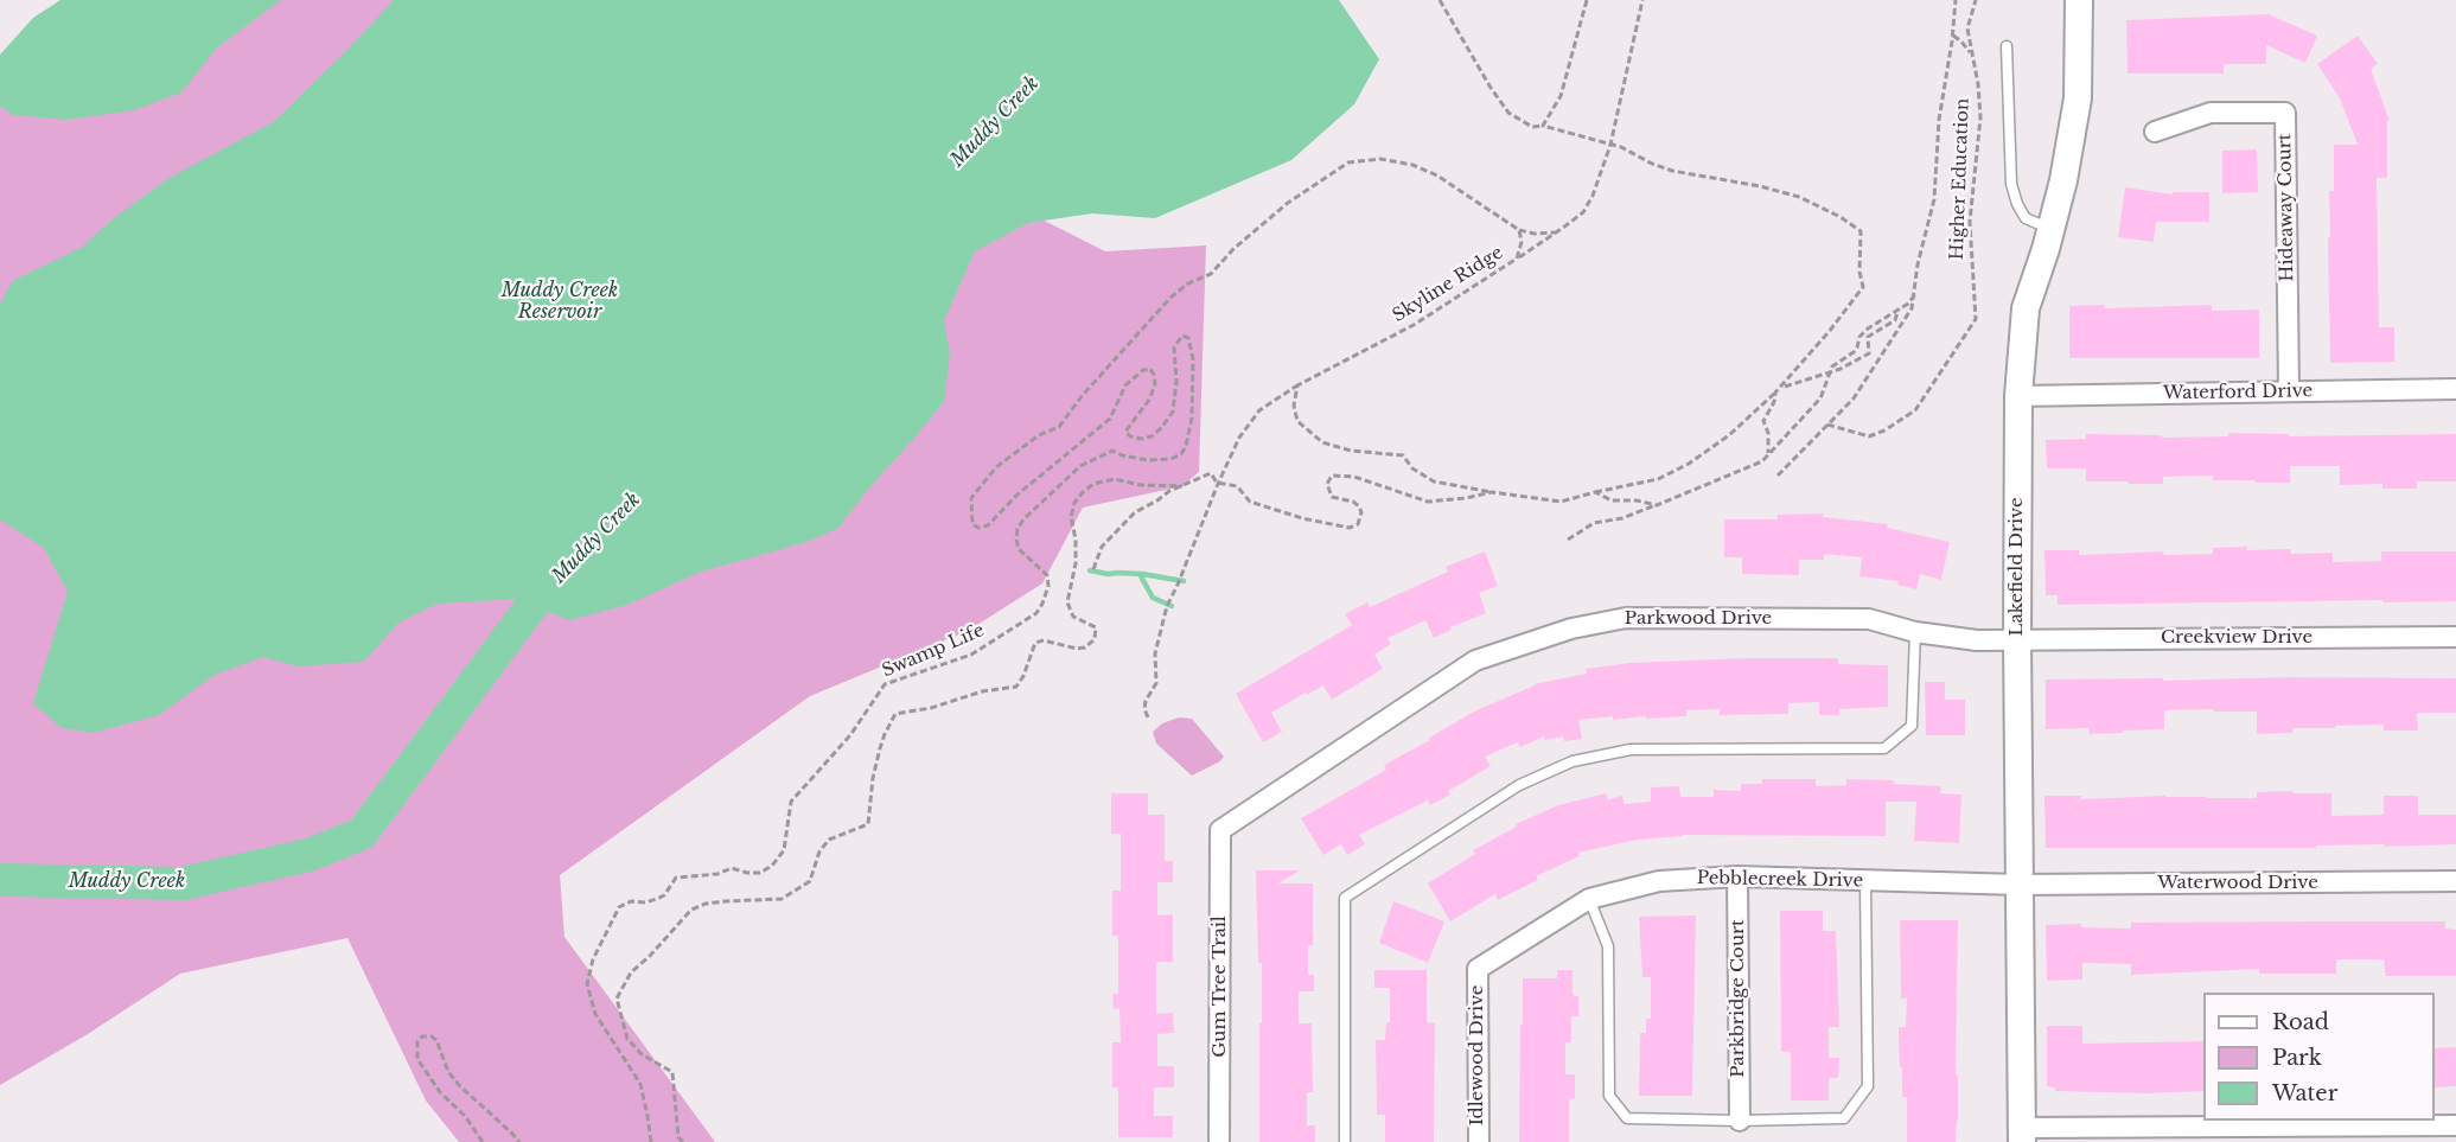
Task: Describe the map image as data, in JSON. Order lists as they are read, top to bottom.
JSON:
{
  "streets": {
    "street": [
      "Hideaway Court",
      "Waterford Drive",
      "Lakefield Drive",
      "Parkwood Drive",
      "Creekview Drive",
      "Pebblecreek Drive",
      "Waterwood Drive",
      "Gum Tree Trail",
      "Parkbridge Court",
      "Idlewood Drive"
    ],
    "path": ["Higher Education", "Skyline Ridge", "Swamp Life"]
  },
  "crossings": [
    ["Hideaway Court", "Waterford Drive"],
    ["Skyline Ridge", "Swamp Life"],
    ["Waterford Drive", "Lakefield Drive"],
    ["Lakefield Drive", "Parkwood Drive"],
    ["Lakefield Drive", "Creekview Drive"],
    ["Lakefield Drive", "Pebblecreek Drive"],
    ["Lakefield Drive", "Waterwood Drive"],
    ["Parkwood Drive", "Creekview Drive"],
    ["Parkwood Drive", "Gum Tree Trail"],
    ["Pebblecreek Drive", "Waterwood Drive"],
    ["Pebblecreek Drive", "Parkbridge Court"],
    ["Pebblecreek Drive", "Idlewood Drive"]
  ],
  "water": ["Muddy Creek", "Muddy Creek Reservoir"],
  "legend": ["Road", "Park", "Water"]
}
